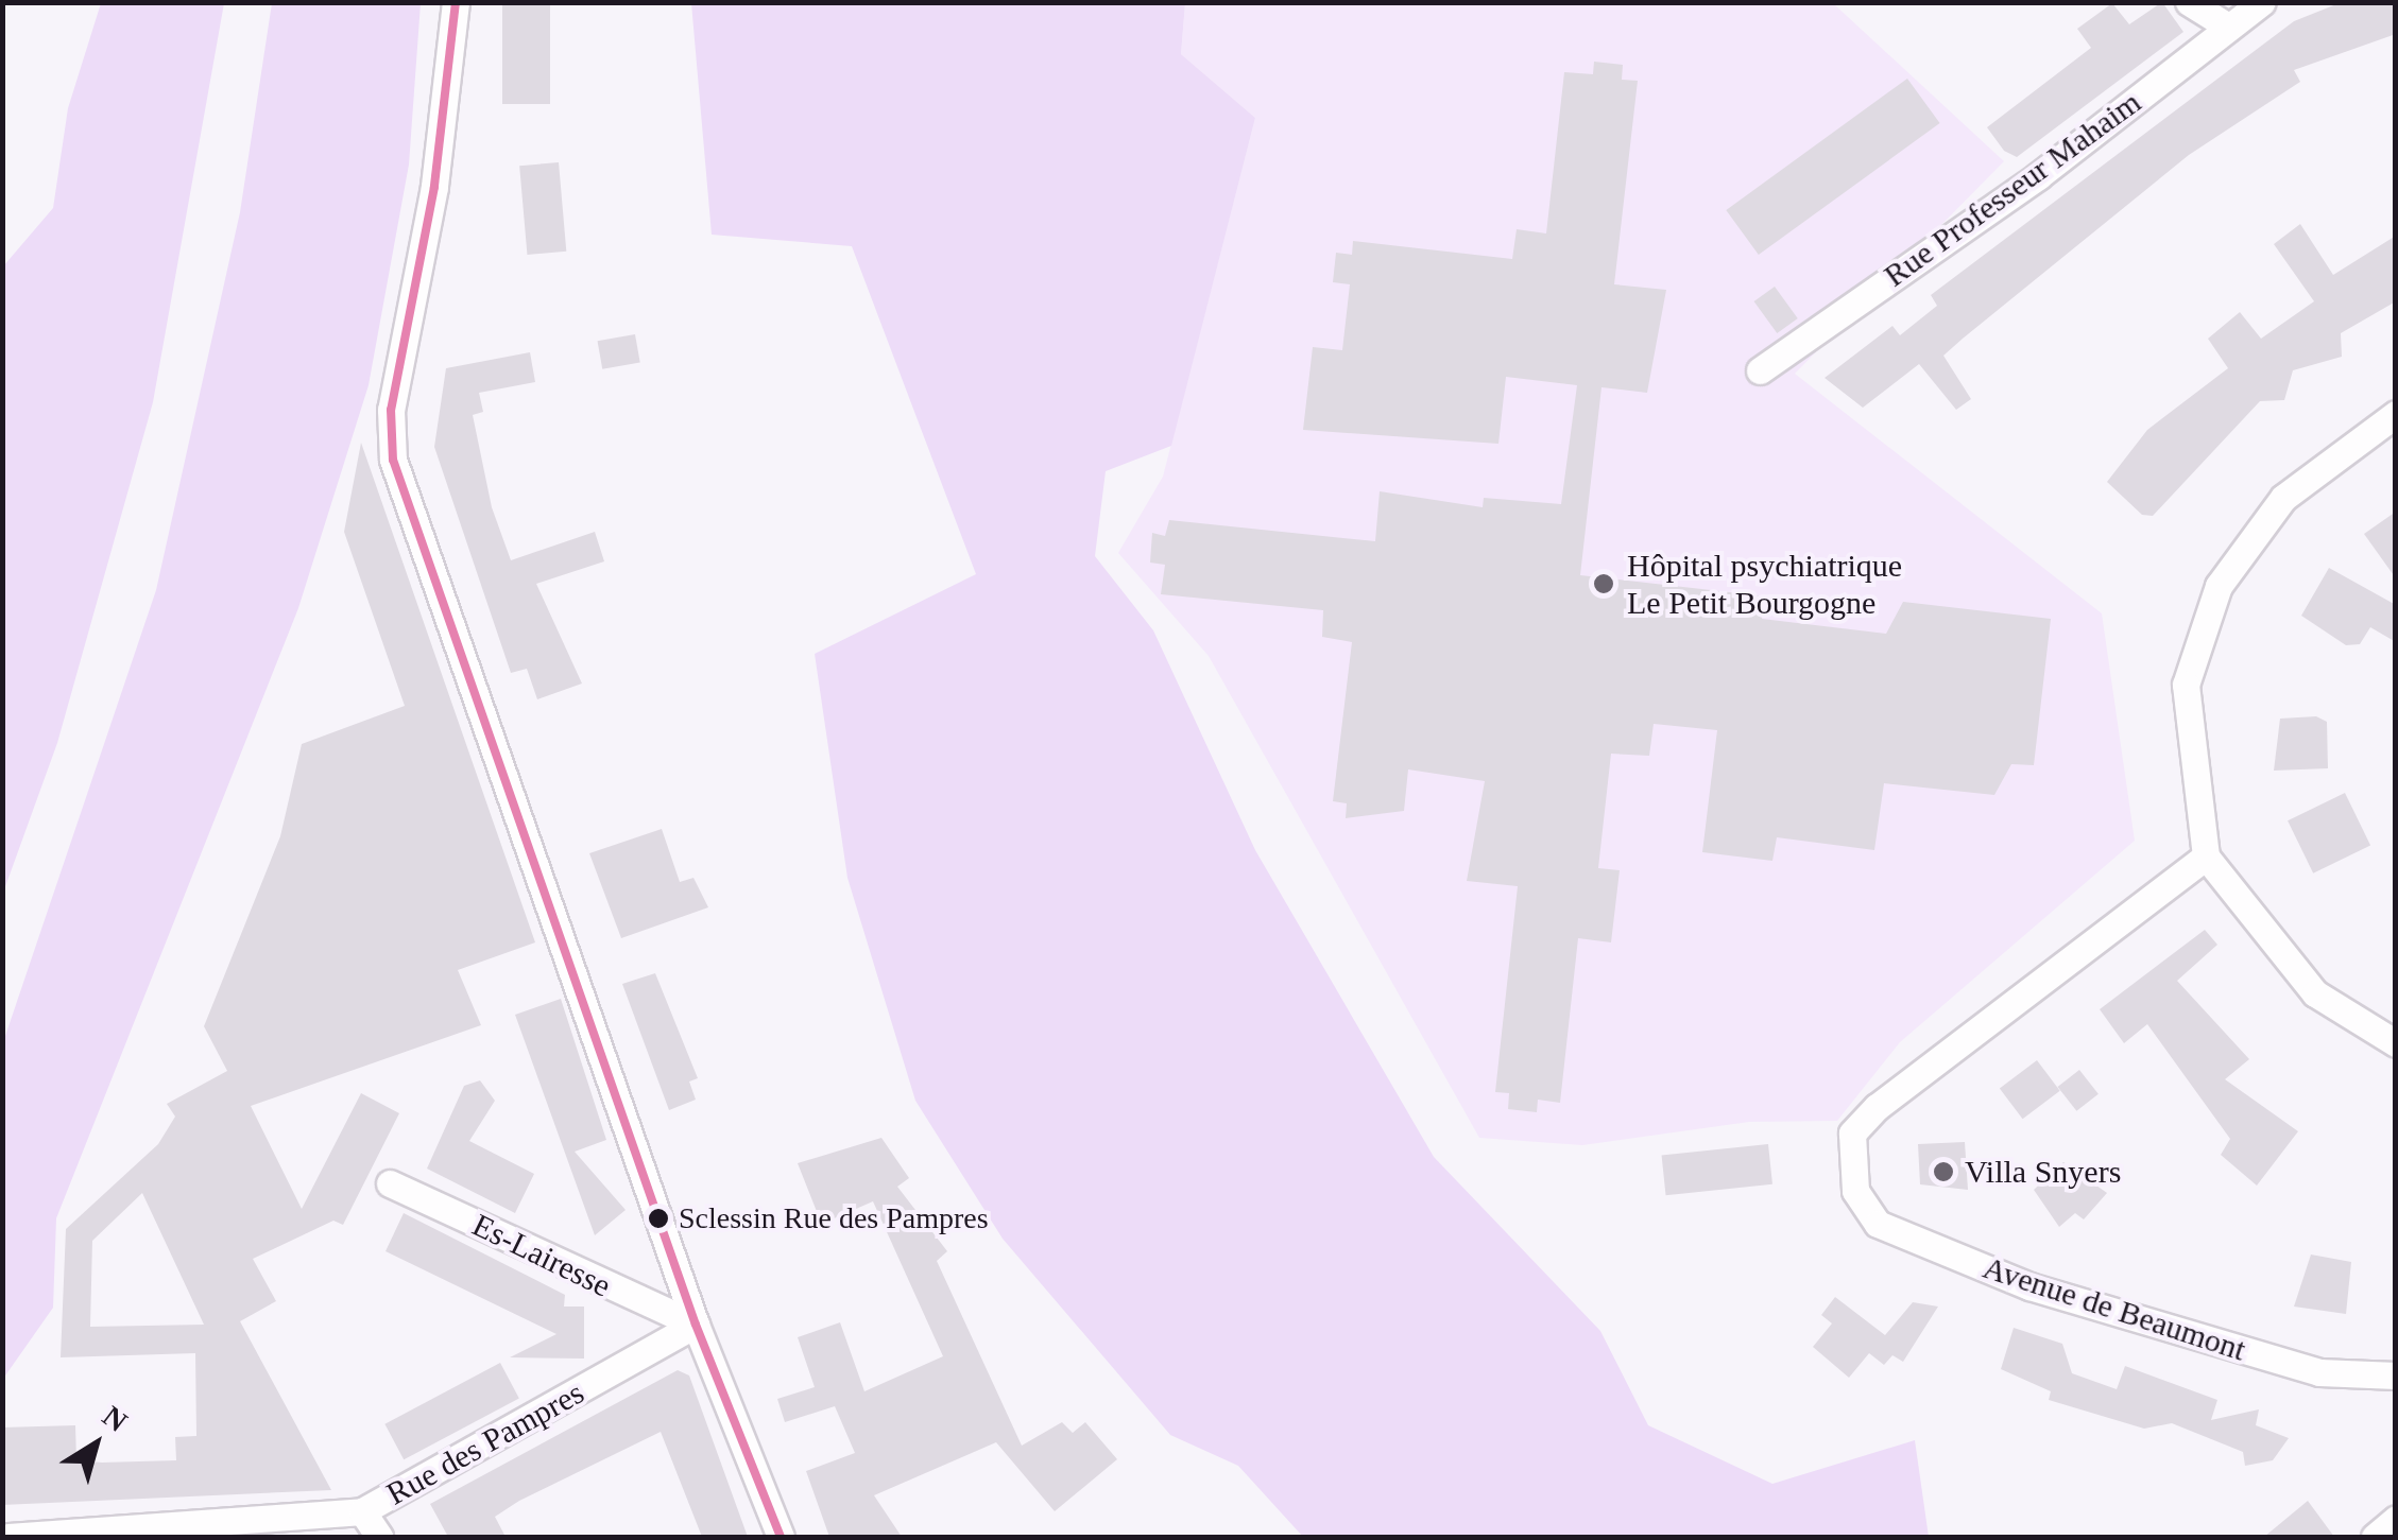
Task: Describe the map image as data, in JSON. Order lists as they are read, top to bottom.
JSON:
{
  "streets": {
    "street": [
      "Rue Professeur Mahaim",
      "Es-Lairesse",
      "Avenue de Beaumont",
      "Rue des Pampres"
    ]
  },
  "crossings": [
    ["Es-Lairesse", "Rue des Pampres"]
  ],
  "places": ["Hôpital psychiatrique Le Petit Bourgogne", "Villa Snyers", "Sclessin Rue des Pampres"],
  "north": "top right"
}
